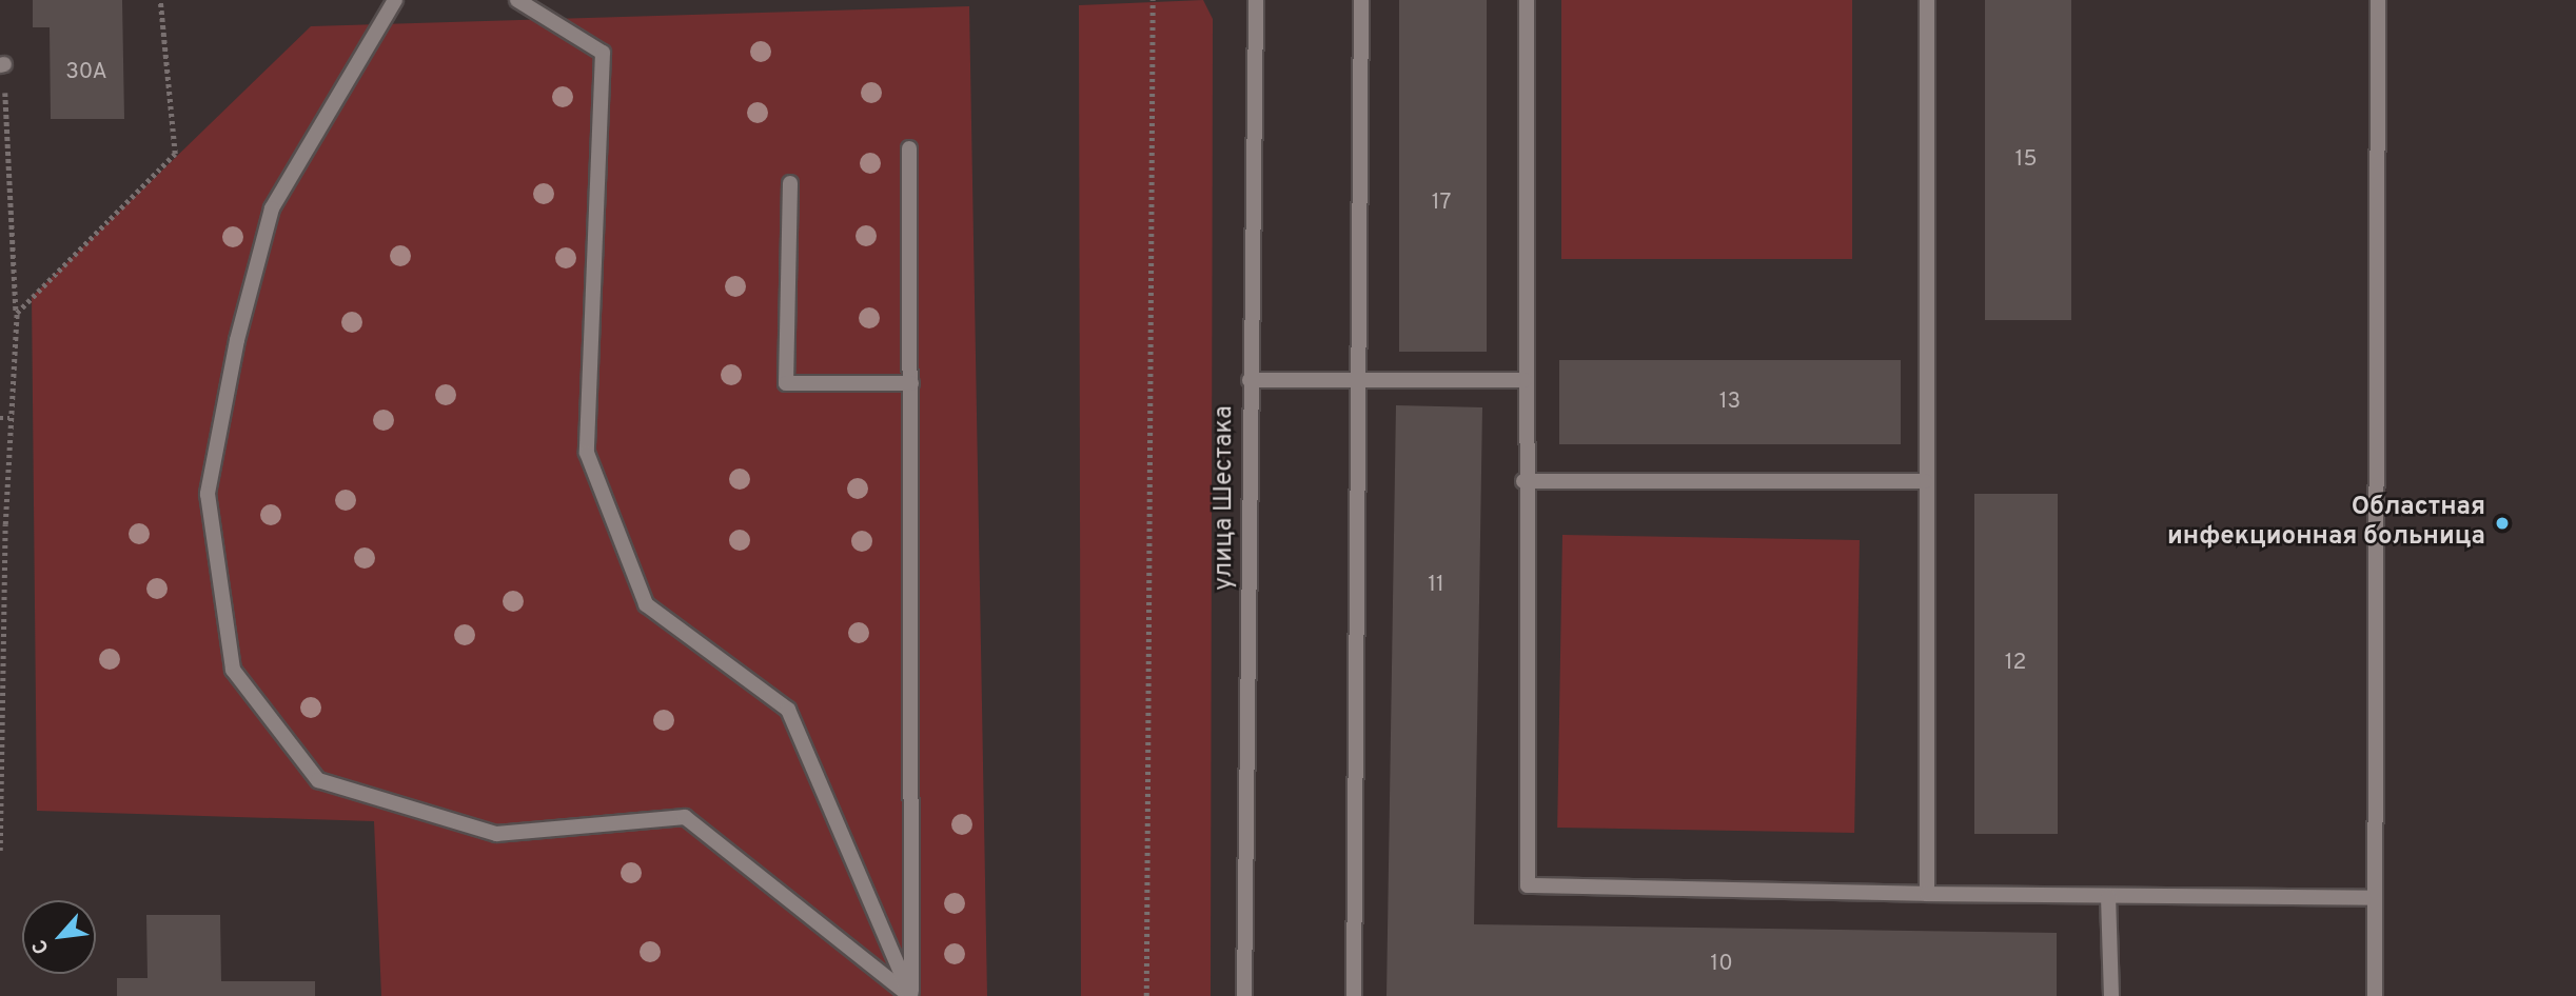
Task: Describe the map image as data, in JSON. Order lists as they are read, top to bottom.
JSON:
{
  "streets": {
    "street": ["улица Шестака"]
  },
  "places": ["Областная инфекционная больница"],
  "house_numbers": [
    "30А",
    "15",
    "17",
    "13",
    "11",
    "12",
    "10"
  ],
  "north": "bottom left"
}
